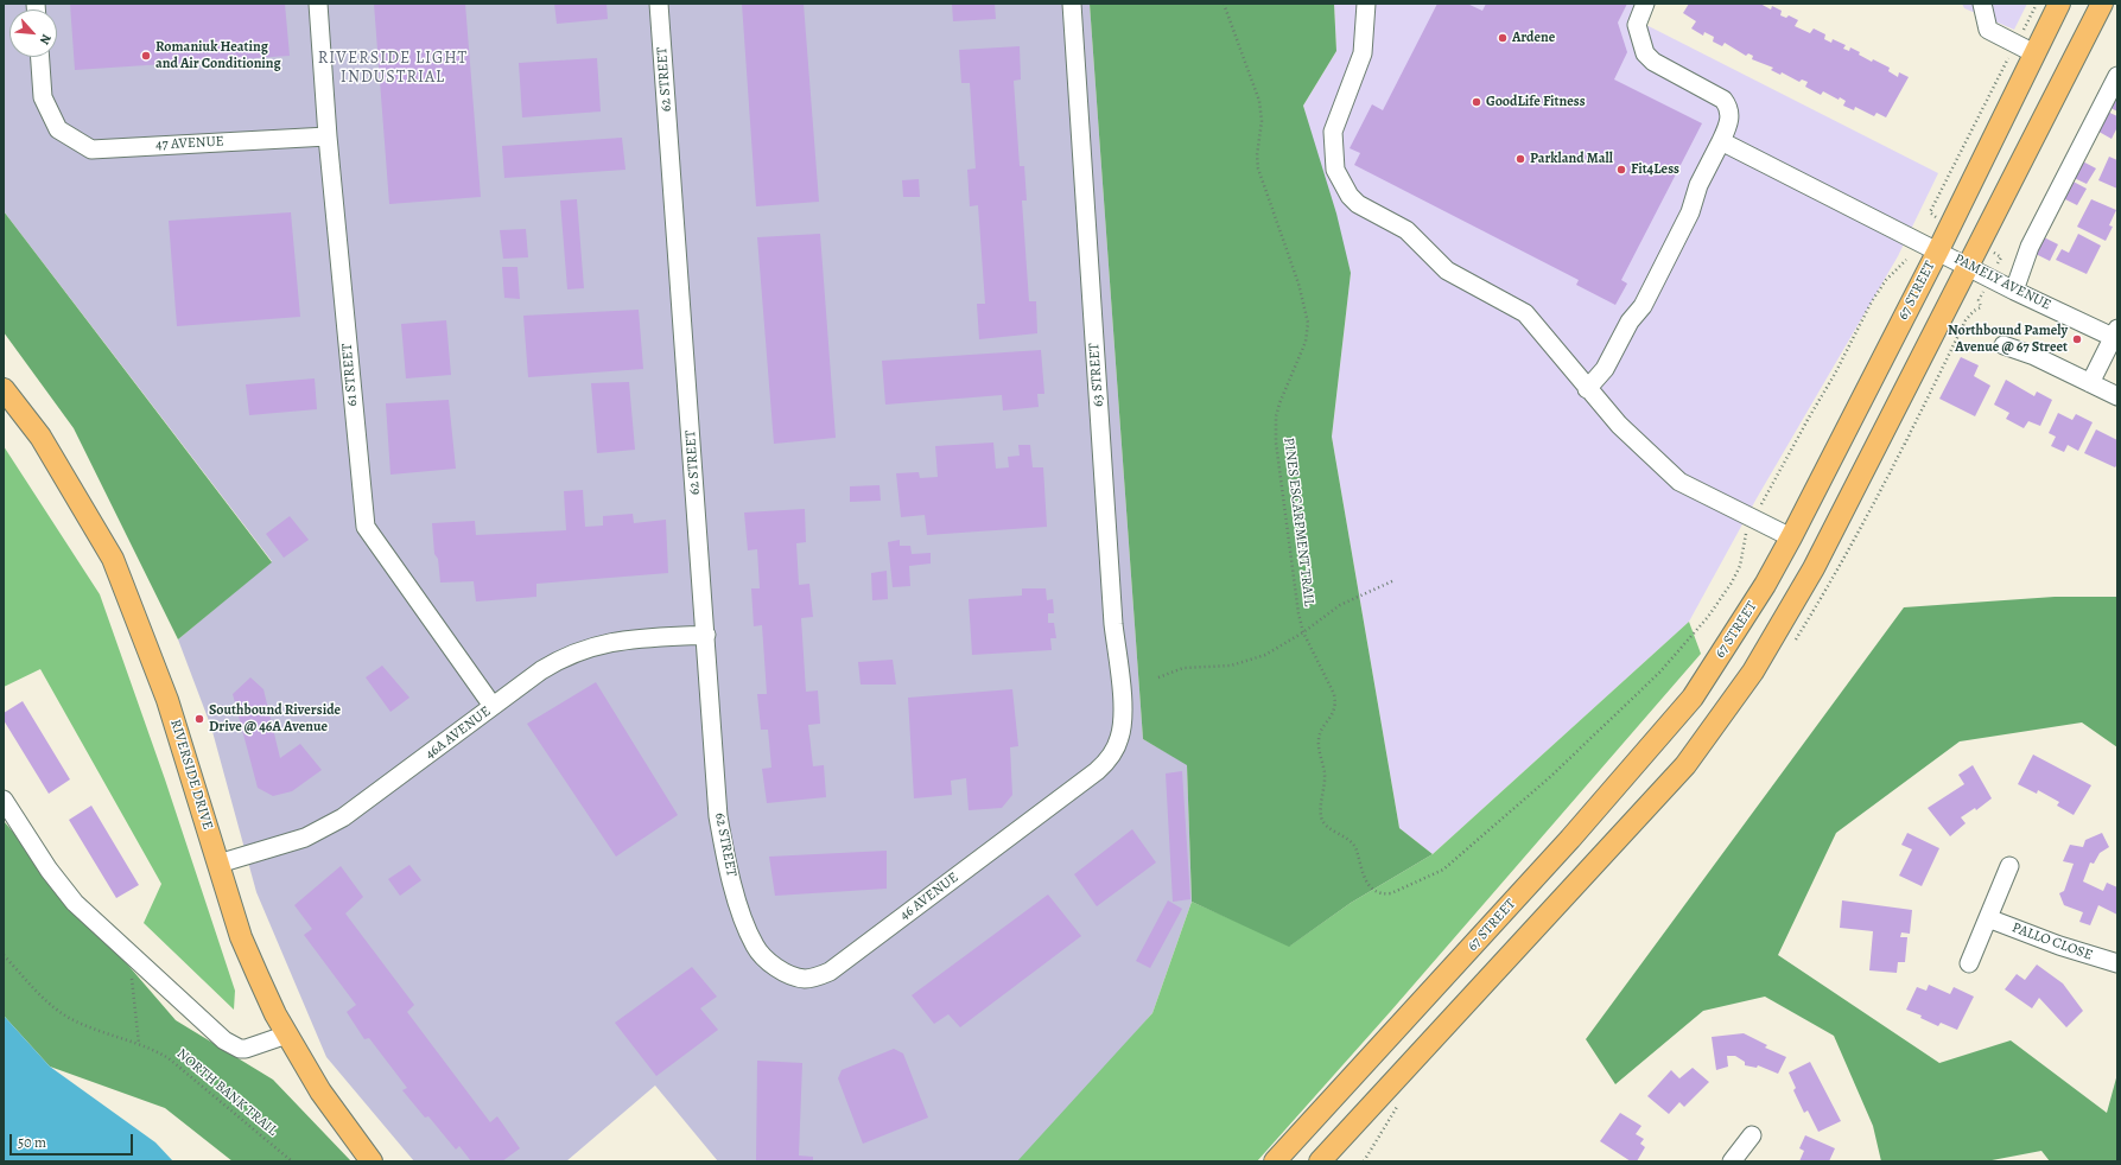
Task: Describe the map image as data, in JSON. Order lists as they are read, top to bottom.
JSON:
{
  "streets": {
    "main road": ["67 STREET", "RIVERSIDE DRIVE"],
    "street": [
      "62 STREET",
      "47 AVENUE",
      "PAMELY AVENUE",
      "61 STREET",
      "63 STREET",
      "46A AVENUE",
      "46 AVENUE",
      "PALLO CLOSE"
    ],
    "path": ["PINES ESCARPMENT TRAIL", "NORTH BANK TRAIL"]
  },
  "crossings": [
    ["62 STREET", "46A AVENUE"],
    ["62 STREET", "46 AVENUE"],
    ["47 AVENUE", "61 STREET"],
    ["PAMELY AVENUE", "67 STREET"],
    ["61 STREET", "46A AVENUE"],
    ["63 STREET", "46 AVENUE"],
    ["46A AVENUE", "RIVERSIDE DRIVE"]
  ],
  "districts": ["RIVERSIDE LIGHT INDUSTRIAL"],
  "places": [
    "Ardene",
    "Romaniuk Heating and Air Conditioning",
    "GoodLife Fitness",
    "Parkland Mall",
    "Fit4Less",
    "Northbound Pamely Avenue @ 67 Street",
    "Southbound Riverside Drive @ 46A Avenue"
  ],
  "scale_bar": "50 m",
  "north": "bottom right"
}
